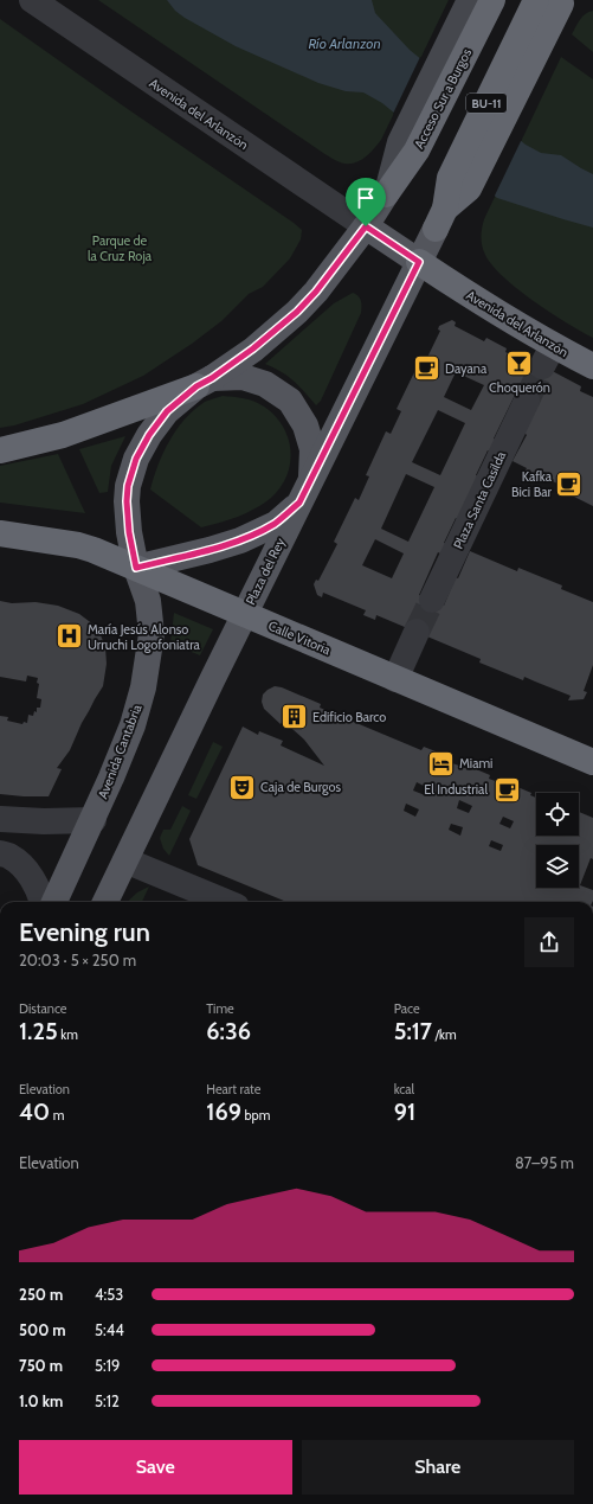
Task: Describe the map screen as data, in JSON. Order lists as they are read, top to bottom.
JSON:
{
  "streets": {
    "highway": [
      "Acceso Sur a Burgos",
      "BU-11",
      "Avenida del Arlanzón",
      "Calle Vitoria"
    ],
    "main road": ["Plaza del Rey", "Avenida Cantabria"],
    "street": ["Plaza Santa Casilda"]
  },
  "crossings": [
    ["Avenida del Arlanzón", "Plaza del Rey"],
    ["Plaza del Rey", "Calle Vitoria"],
    ["Plaza del Rey", "Avenida Cantabria"],
    ["Calle Vitoria", "Avenida Cantabria"]
  ],
  "water": ["Río Arlanzon"],
  "parks": ["Parque de la Cruz Roja"],
  "places": {
    "bar": ["Choquerón"],
    "cafe": ["Dayana", "Kafka Bici Bar", "El Industrial"],
    "hospital": ["María Jesús Alonso Urruchi Logofoniatra"],
    "building": ["Edificio Barco"],
    "hotel": ["Miami"],
    "theatre": ["Caja de Burgos"]
  },
  "page": {
    "heading": ["Evening run", "20:03 · 5 × 250 m"],
    "stats": [
      ["Distance", "1.25 km"],
      ["Time", "6:36"],
      ["Pace", "5:17 /km"],
      ["Elevation", "40 m"],
      ["Heart rate", "169 bpm"],
      ["kcal", "91"]
    ],
    "chart": ["Elevation", "87–95 m"],
    "list": [
      {
        "name": "250 m",
        "note": "4:53"
      },
      {
        "name": "500 m",
        "note": "5:44"
      },
      {
        "name": "750 m",
        "note": "5:19"
      },
      {
        "name": "1.0 km",
        "note": "5:12"
      }
    ],
    "buttons": ["Save", "Share"]
  }
}
